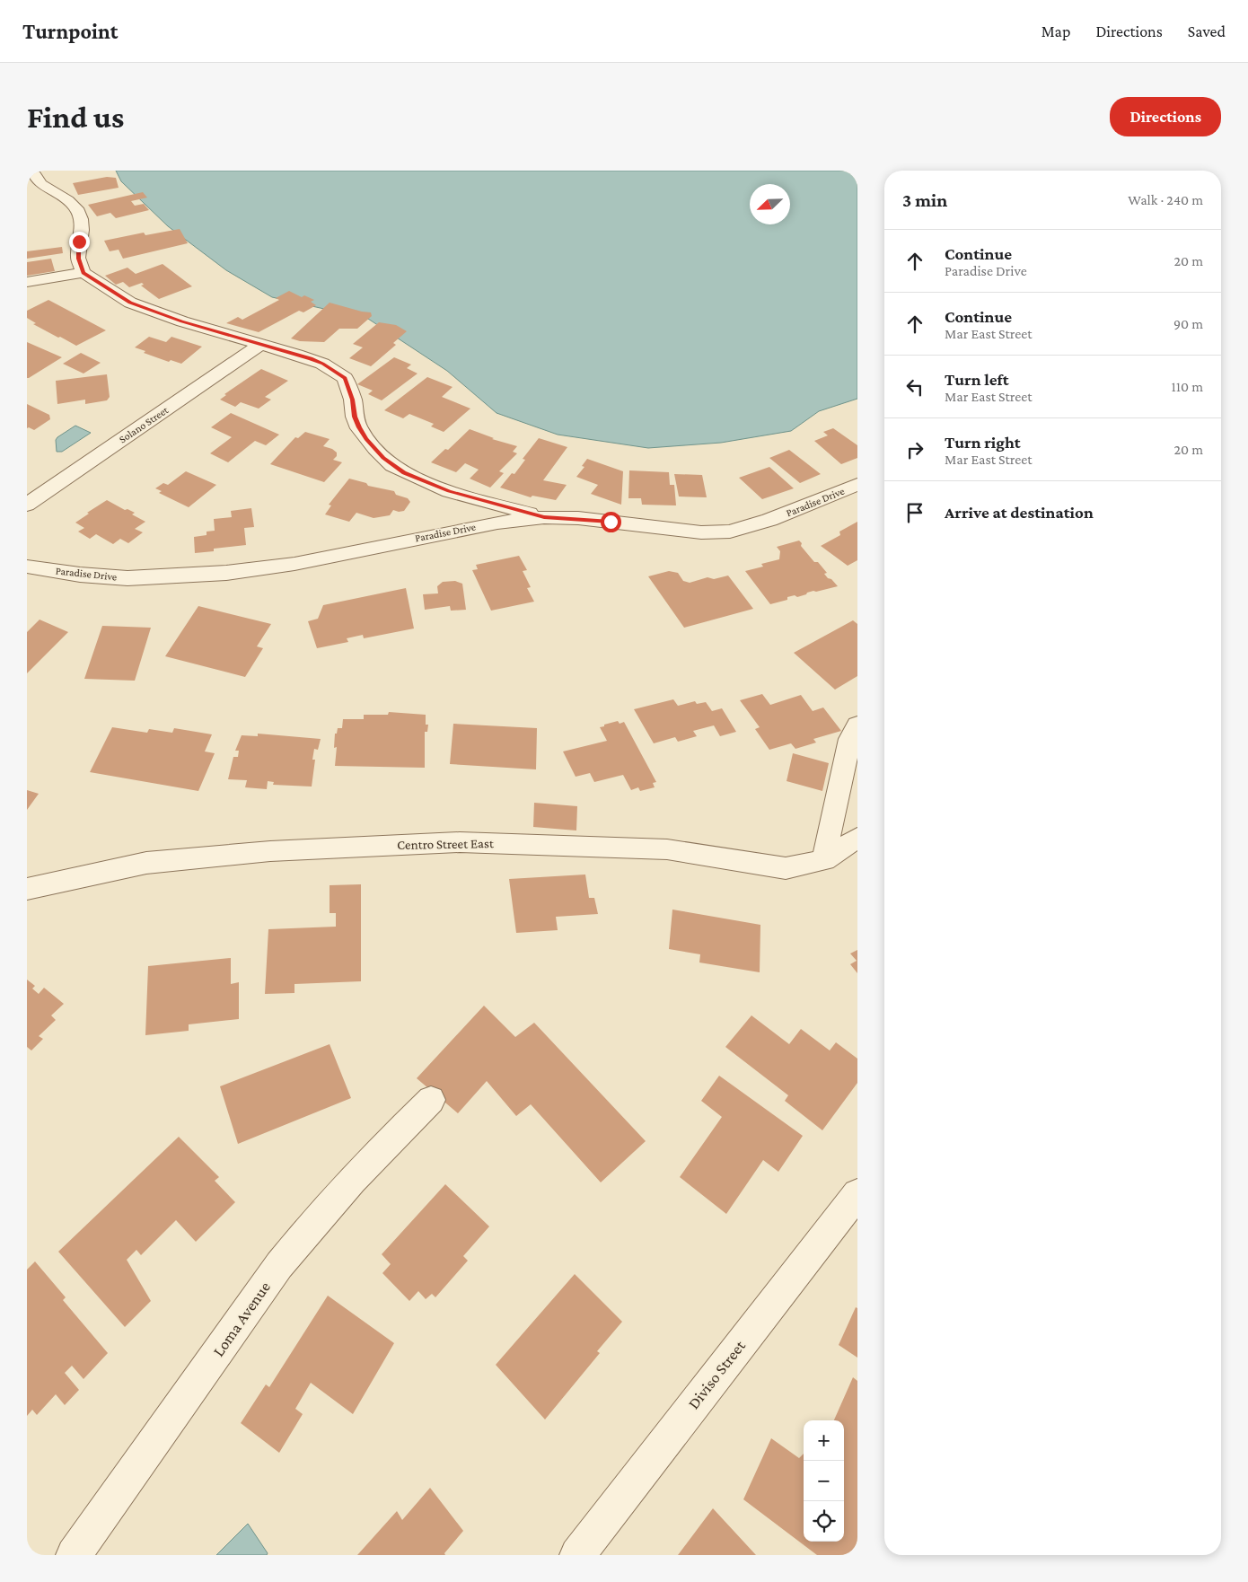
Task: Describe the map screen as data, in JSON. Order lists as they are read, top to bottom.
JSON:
{
  "streets": {
    "street": [
      "Solano Street",
      "Paradise Drive",
      "Centro Street East",
      "Loma Avenue",
      "Diviso Street"
    ]
  },
  "north": "bottom left",
  "page": {
    "header": "Turnpoint",
    "nav": ["Map", "Directions", "Saved"],
    "buttons": "Directions",
    "title": "Find us",
    "heading": ["3 min", "Walk · 240 m"],
    "list": [
      ["Continue", "Paradise Drive", "20 m"],
      ["Continue", "Mar East Street", "90 m"],
      ["Turn left", "Mar East Street", "110 m"],
      ["Turn right", "Mar East Street", "20 m"],
      "Arrive at destination"
    ],
    "map_buttons": ["+", "−"]
  }
}
